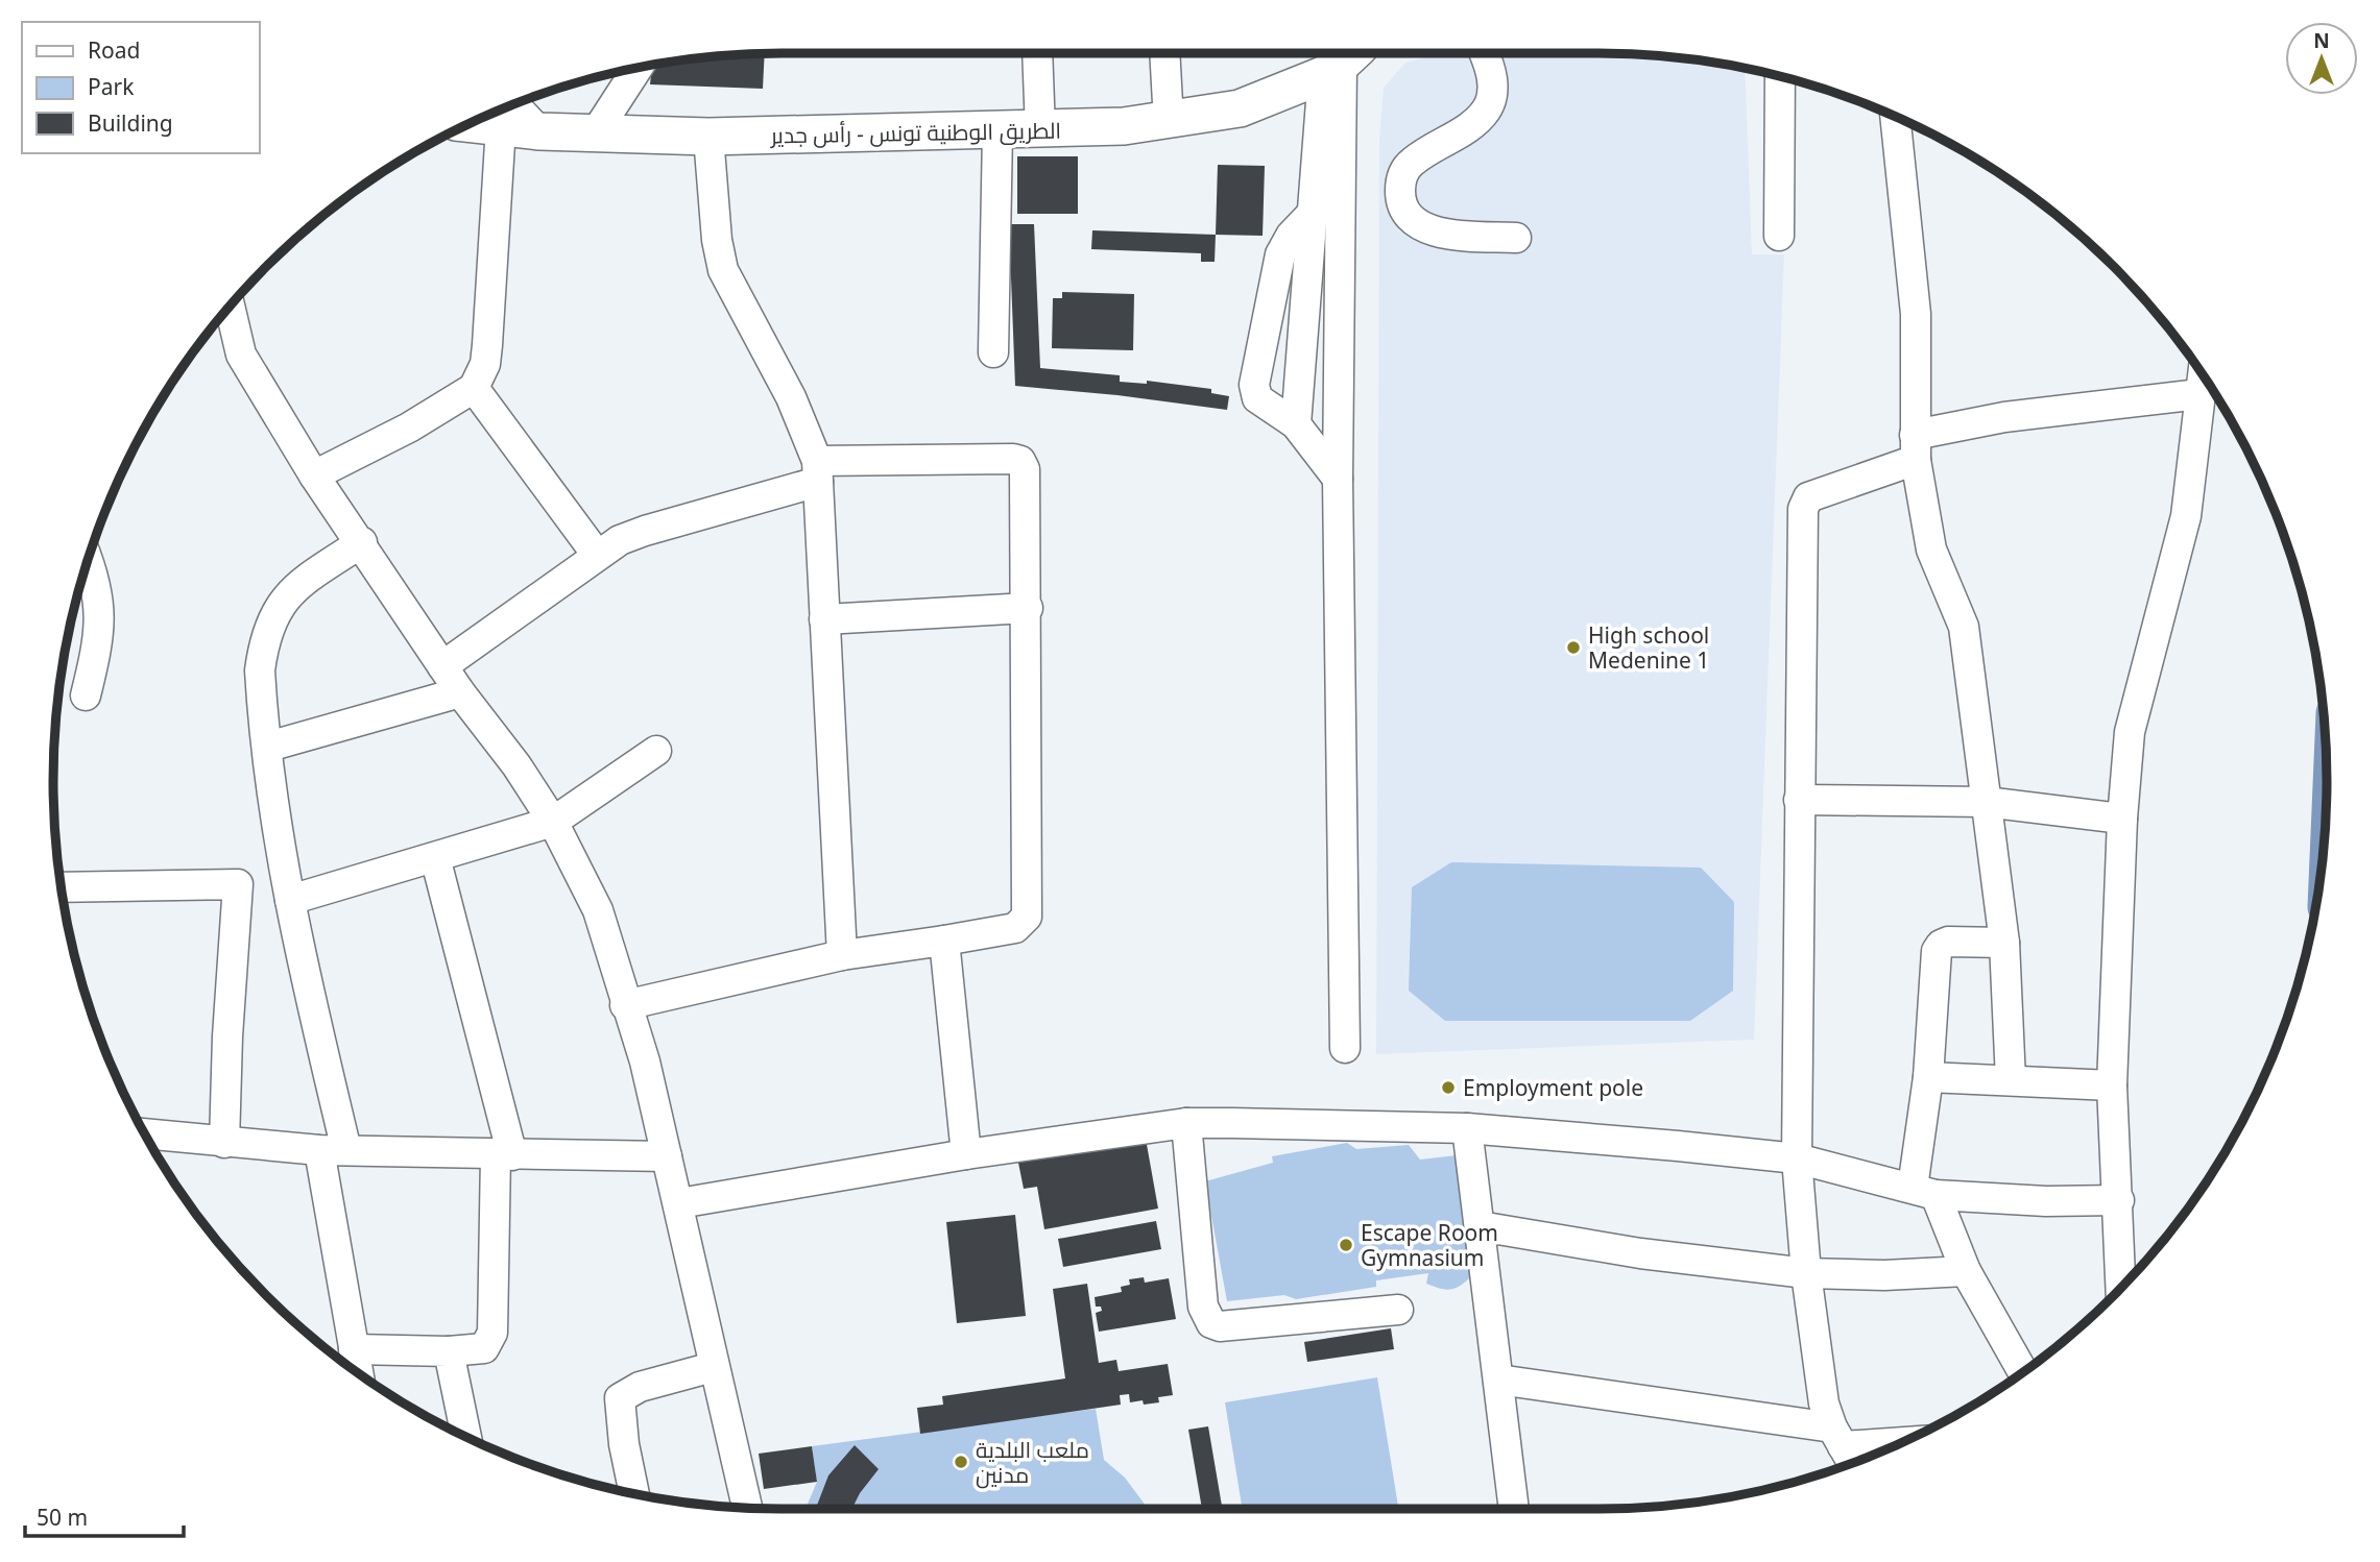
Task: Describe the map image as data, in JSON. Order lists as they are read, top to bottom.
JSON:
{
  "streets": {
    "main road": ["الطريق الوطنية تونس - رأس جدير"]
  },
  "places": [
    "High school Medenine 1",
    "Employment pole",
    "Escape Room Gymnasium",
    "ملعب البلدية مدنين"
  ],
  "legend": ["Road", "Park", "Building"],
  "scale_bar": "50 m",
  "north": "top"
}
